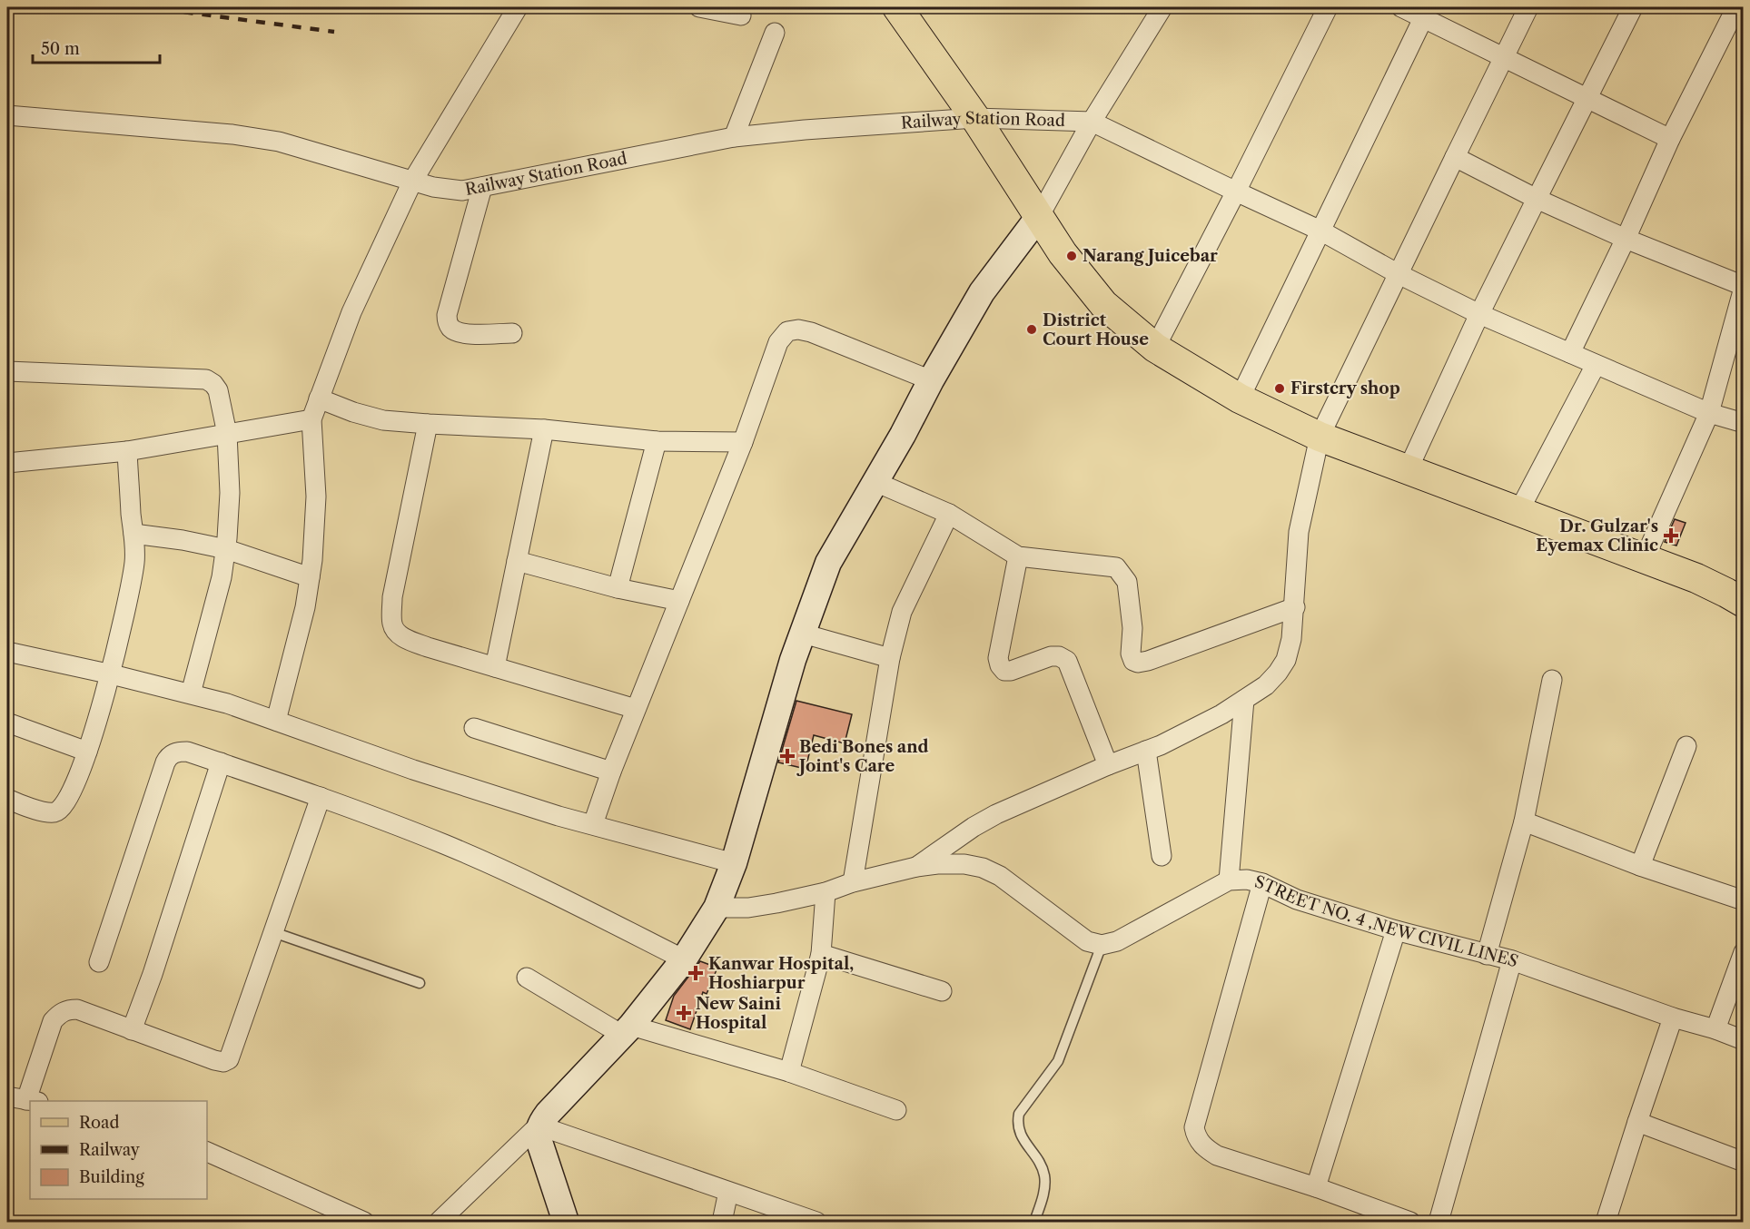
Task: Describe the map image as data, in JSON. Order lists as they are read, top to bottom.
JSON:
{
  "streets": {
    "street": ["Railway Station Road", "STREET NO. 4 ,NEW CIVIL LINES"]
  },
  "places": {
    "other": ["Narang Juicebar", "District Court House", "Firstcry shop"],
    "health": [
      "Dr. Gulzar's Eyemax Clinic",
      "Bedi Bones and Joint's Care",
      "Kanwar Hospital, Hoshiarpur",
      "New Saini Hospital"
    ]
  },
  "legend": ["Road", "Railway", "Building"],
  "scale_bar": "50 m"
}
